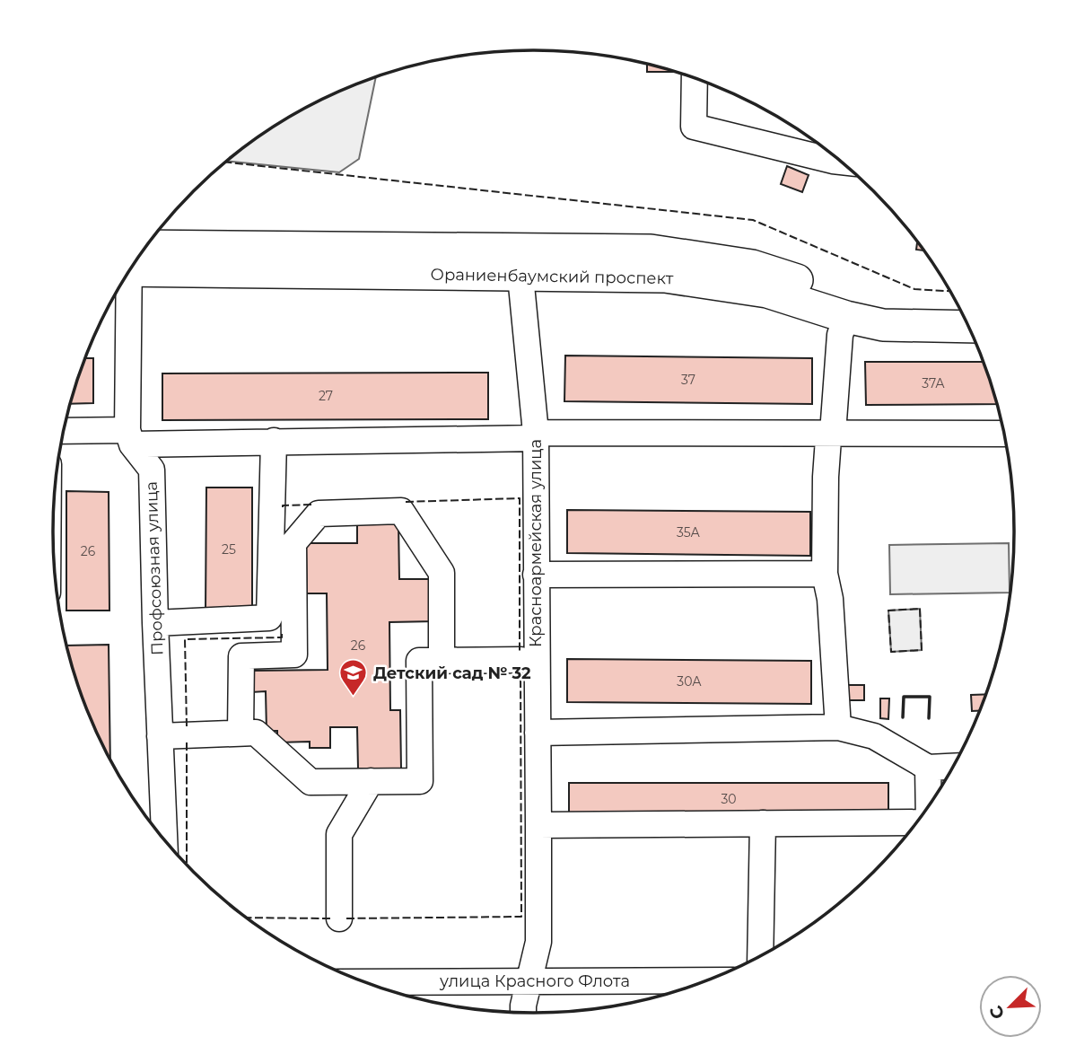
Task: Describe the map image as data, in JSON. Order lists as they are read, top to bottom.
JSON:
{
  "streets": {
    "main road": ["Ораниенбаумский проспект"],
    "street": ["Красноармейская улица", "Профсоюзная улица", "улица Красного Флота"]
  },
  "crossings": [
    ["Ораниенбаумский проспект", "Красноармейская улица"],
    ["Красноармейская улица", "улица Красного Флота"]
  ],
  "places": {
    "school or university": ["Детский сад № 32"]
  },
  "house_numbers": [
    "37",
    "37А",
    "27",
    "35А",
    "25",
    "26",
    "26",
    "30А",
    "30"
  ],
  "north": "bottom left"
}
